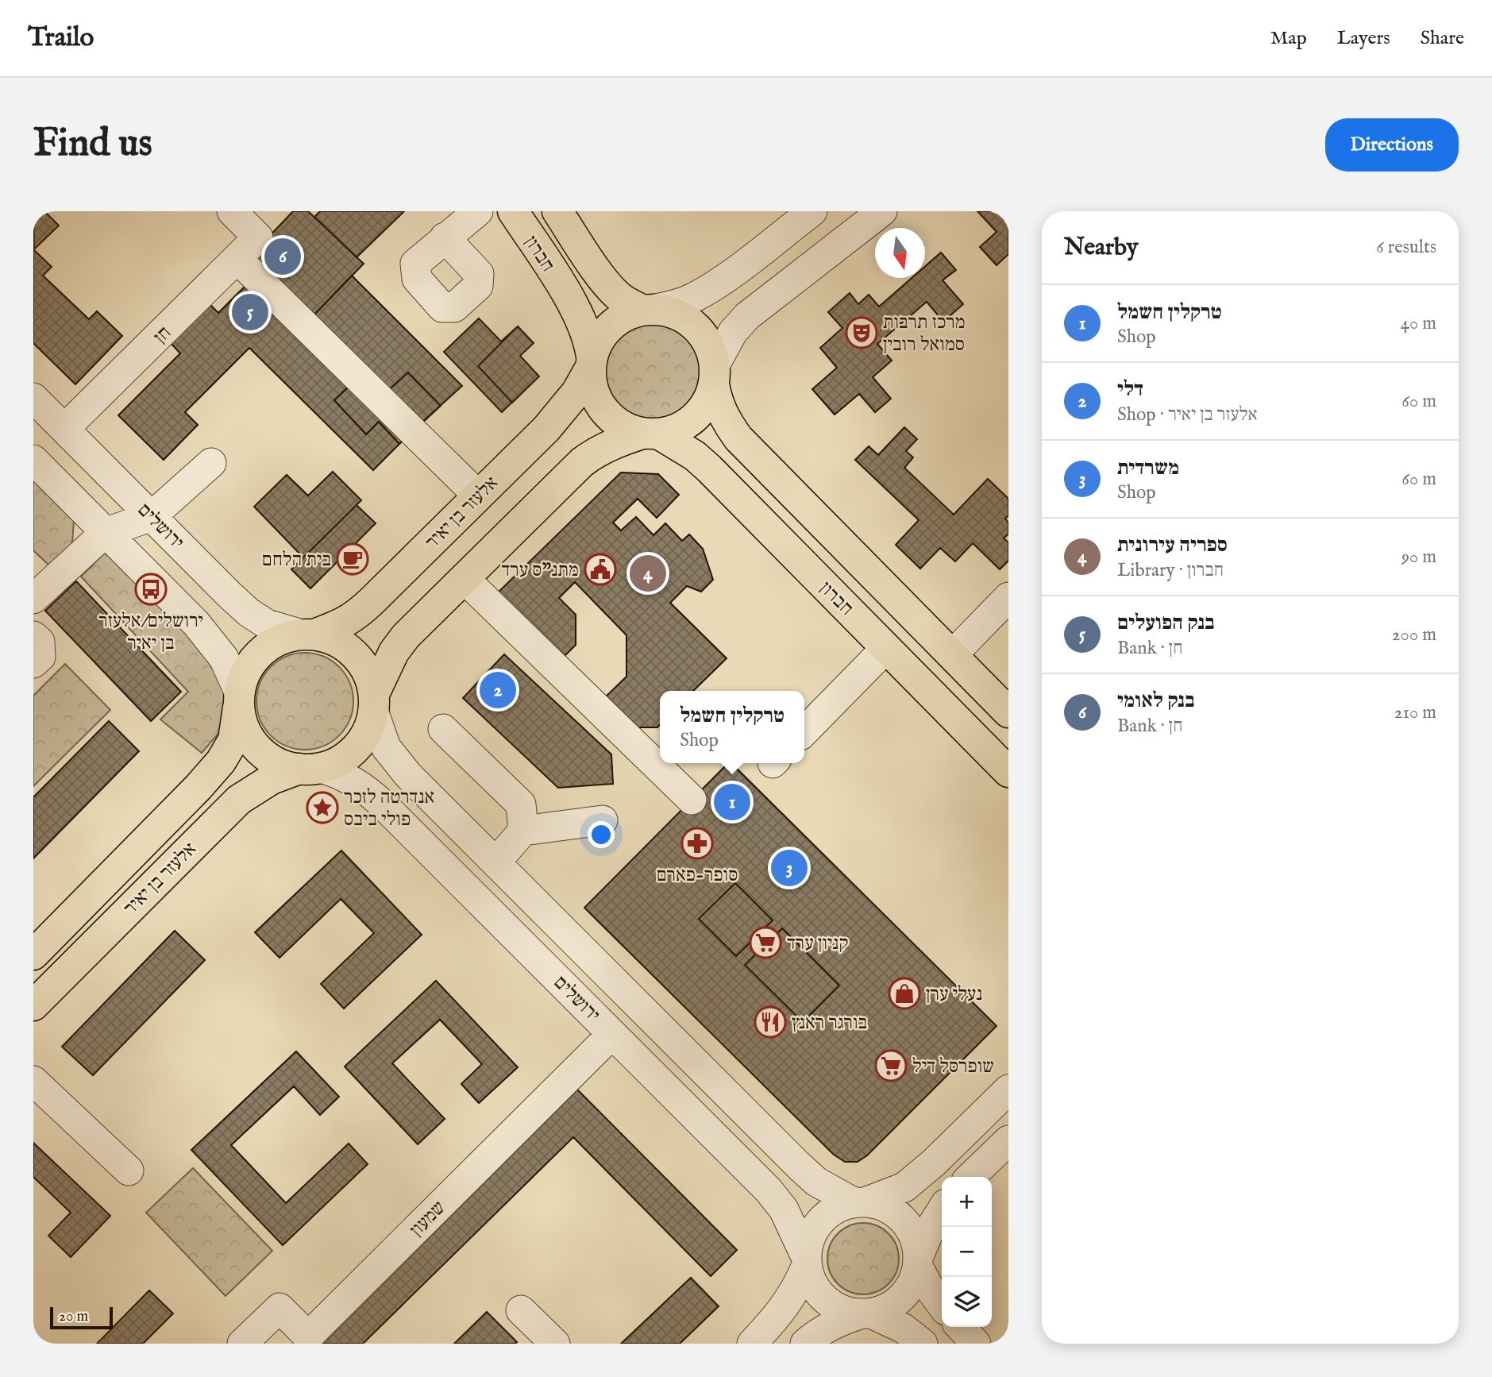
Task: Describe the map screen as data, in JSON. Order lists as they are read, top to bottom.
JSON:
{
  "streets": {
    "main road": ["חברון", "אלעזר בן יאיר"],
    "street": ["חן", "ירושלים", "שמעון"]
  },
  "crossings": [
    ["חברון", "אלעזר בן יאיר"],
    ["חן", "ירושלים"],
    ["אלעזר בן יאיר", "ירושלים"],
    ["ירושלים", "שמעון"]
  ],
  "places": {
    "theatre": ["מרכז תרבות סמואל רובין"],
    "cafe": ["בית הלחם"],
    "public building": ["מתנ\"ס ערד"],
    "bus stop": ["ירושלים/אלעזר בן יאיר"],
    "place": ["אנדרטה לזכר פולי ביבס"],
    "pharmacy": ["סופר-פארם"],
    "supermarket": ["קניון ערד", "שופרסל דיל"],
    "shop": ["נעלי ערן"],
    "restaurant": ["בורגר ראנץ"]
  },
  "scale_bar": "20 m",
  "north": "bottom",
  "page": {
    "header": "Trailo",
    "nav": ["Map", "Layers", "Share"],
    "buttons": "Directions",
    "title": "Find us",
    "heading": ["Nearby", "6 results"],
    "pins": [
      "6",
      "5",
      "4",
      "2",
      "1",
      "3"
    ],
    "list": [
      {
        "mark": "1",
        "name": "טרקלין חשמל",
        "note": "Shop",
        "value": "40 m"
      },
      {
        "mark": "2",
        "name": "דלי",
        "note": "Shop · אלעזר בן יאיר",
        "value": "60 m"
      },
      {
        "mark": "3",
        "name": "משרדית",
        "note": "Shop",
        "value": "60 m"
      },
      {
        "mark": "4",
        "name": "ספריה עירונית",
        "note": "Library · חברון",
        "value": "90 m"
      },
      {
        "mark": "5",
        "name": "בנק הפועלים",
        "note": "Bank · חן",
        "value": "200 m"
      },
      {
        "mark": "6",
        "name": "בנק לאומי",
        "note": "Bank · חן",
        "value": "210 m"
      }
    ],
    "popup": ["טרקלין חשמל", "Shop"],
    "map_buttons": ["+", "−"],
    "scale": "20 m"
  }
}
